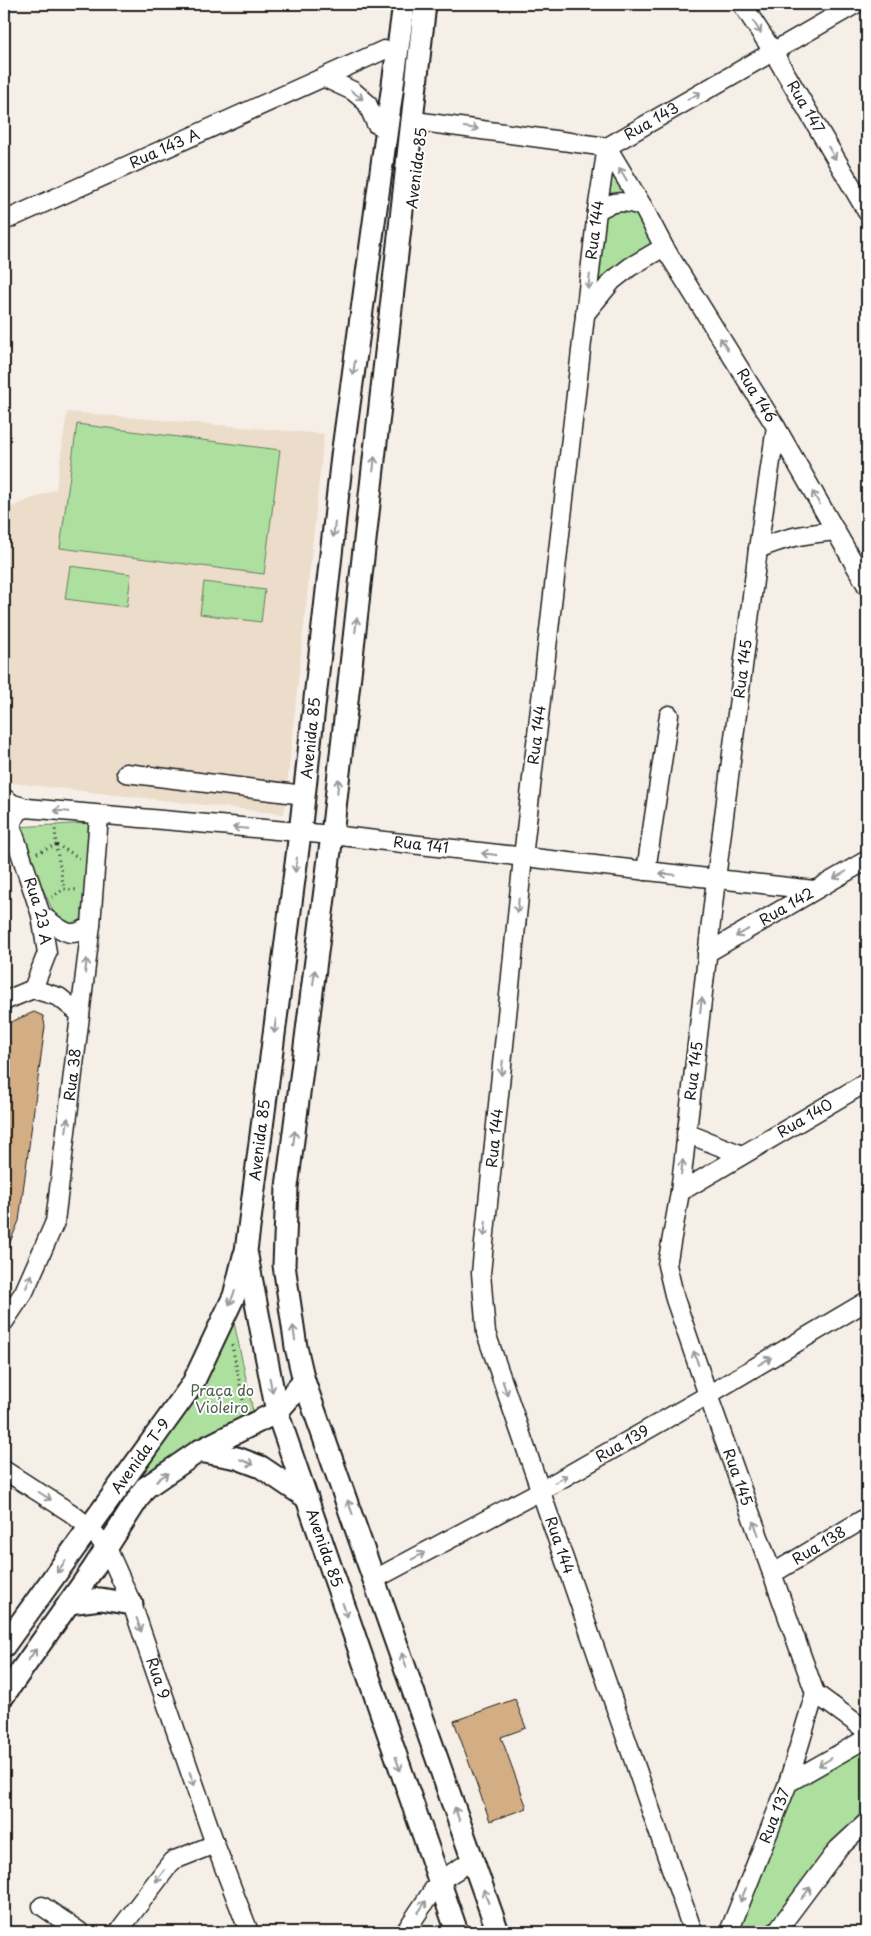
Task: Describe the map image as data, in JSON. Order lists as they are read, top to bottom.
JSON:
{
  "streets": {
    "main road": ["Avenida 85", "Avenida T-9"],
    "street": [
      "Rua 147",
      "Rua 143",
      "Rua 143 A",
      "Rua 144",
      "Rua 146",
      "Rua 145",
      "Rua 141",
      "Rua 142",
      "Rua 23 A",
      "Rua 38",
      "Rua 140",
      "Rua 139",
      "Rua 138",
      "Rua 9",
      "Rua 137"
    ]
  },
  "crossings": [
    ["Rua 147", "Rua 143"],
    ["Rua 143", "Avenida 85"],
    ["Rua 143", "Rua 144"],
    ["Rua 143", "Rua 146"],
    ["Rua 143 A", "Avenida 85"],
    ["Avenida 85", "Rua 141"],
    ["Avenida 85", "Rua 139"],
    ["Avenida 85", "Avenida T-9"],
    ["Rua 144", "Rua 146"],
    ["Rua 144", "Rua 141"],
    ["Rua 144", "Rua 139"],
    ["Rua 146", "Rua 145"],
    ["Rua 145", "Rua 141"],
    ["Rua 145", "Rua 142"],
    ["Rua 145", "Rua 140"],
    ["Rua 145", "Rua 139"],
    ["Rua 145", "Rua 138"],
    ["Rua 141", "Rua 142"],
    ["Rua 141", "Rua 23 A"],
    ["Rua 141", "Rua 38"],
    ["Avenida T-9", "Rua 9"]
  ],
  "one_way": [
    "Rua 147",
    "Rua 143",
    "Rua 144",
    "Rua 146",
    "Rua 145",
    "Rua 142",
    "Rua 38",
    "Rua 139",
    "Rua 9"
  ],
  "parks": ["Praça do Violeiro"]
}
